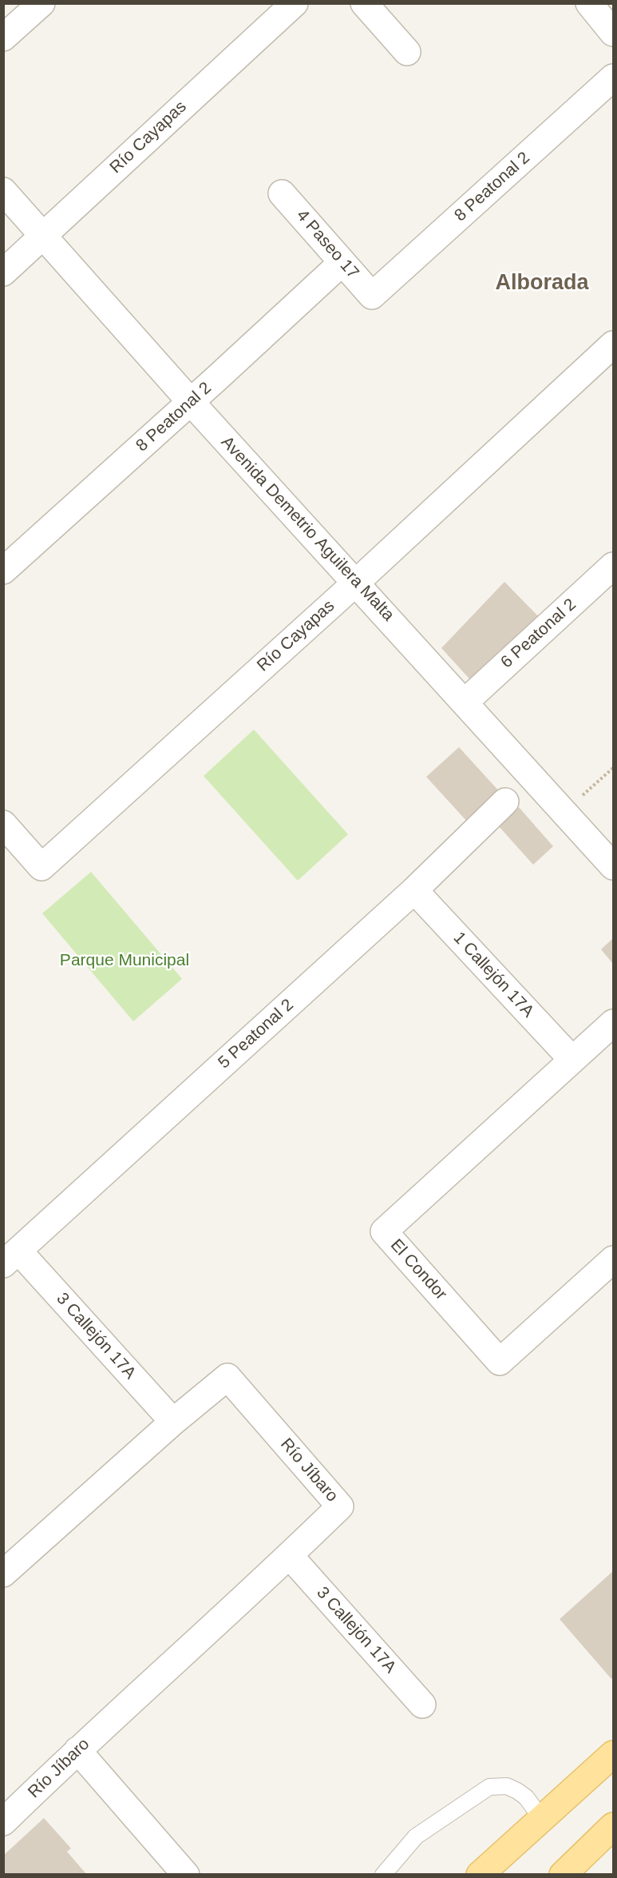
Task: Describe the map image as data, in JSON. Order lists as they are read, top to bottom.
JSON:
{
  "streets": {
    "street": [
      "Río Cayapas",
      "8 Peatonal 2",
      "4 Paseo 17",
      "Avenida Demetrio Aguilera Malta",
      "6 Peatonal 2",
      "1 Callejón 17A",
      "5 Peatonal 2",
      "El Condor",
      "3 Callejón 17A",
      "Río Jíbaro"
    ]
  },
  "crossings": [
    ["Río Cayapas", "Avenida Demetrio Aguilera Malta"],
    ["8 Peatonal 2", "4 Paseo 17"],
    ["8 Peatonal 2", "Avenida Demetrio Aguilera Malta"],
    ["Avenida Demetrio Aguilera Malta", "6 Peatonal 2"],
    ["1 Callejón 17A", "5 Peatonal 2"],
    ["1 Callejón 17A", "El Condor"],
    ["5 Peatonal 2", "3 Callejón 17A"],
    ["3 Callejón 17A", "Río Jíbaro"]
  ],
  "districts": ["Alborada"],
  "parks": ["Parque Municipal"]
}
